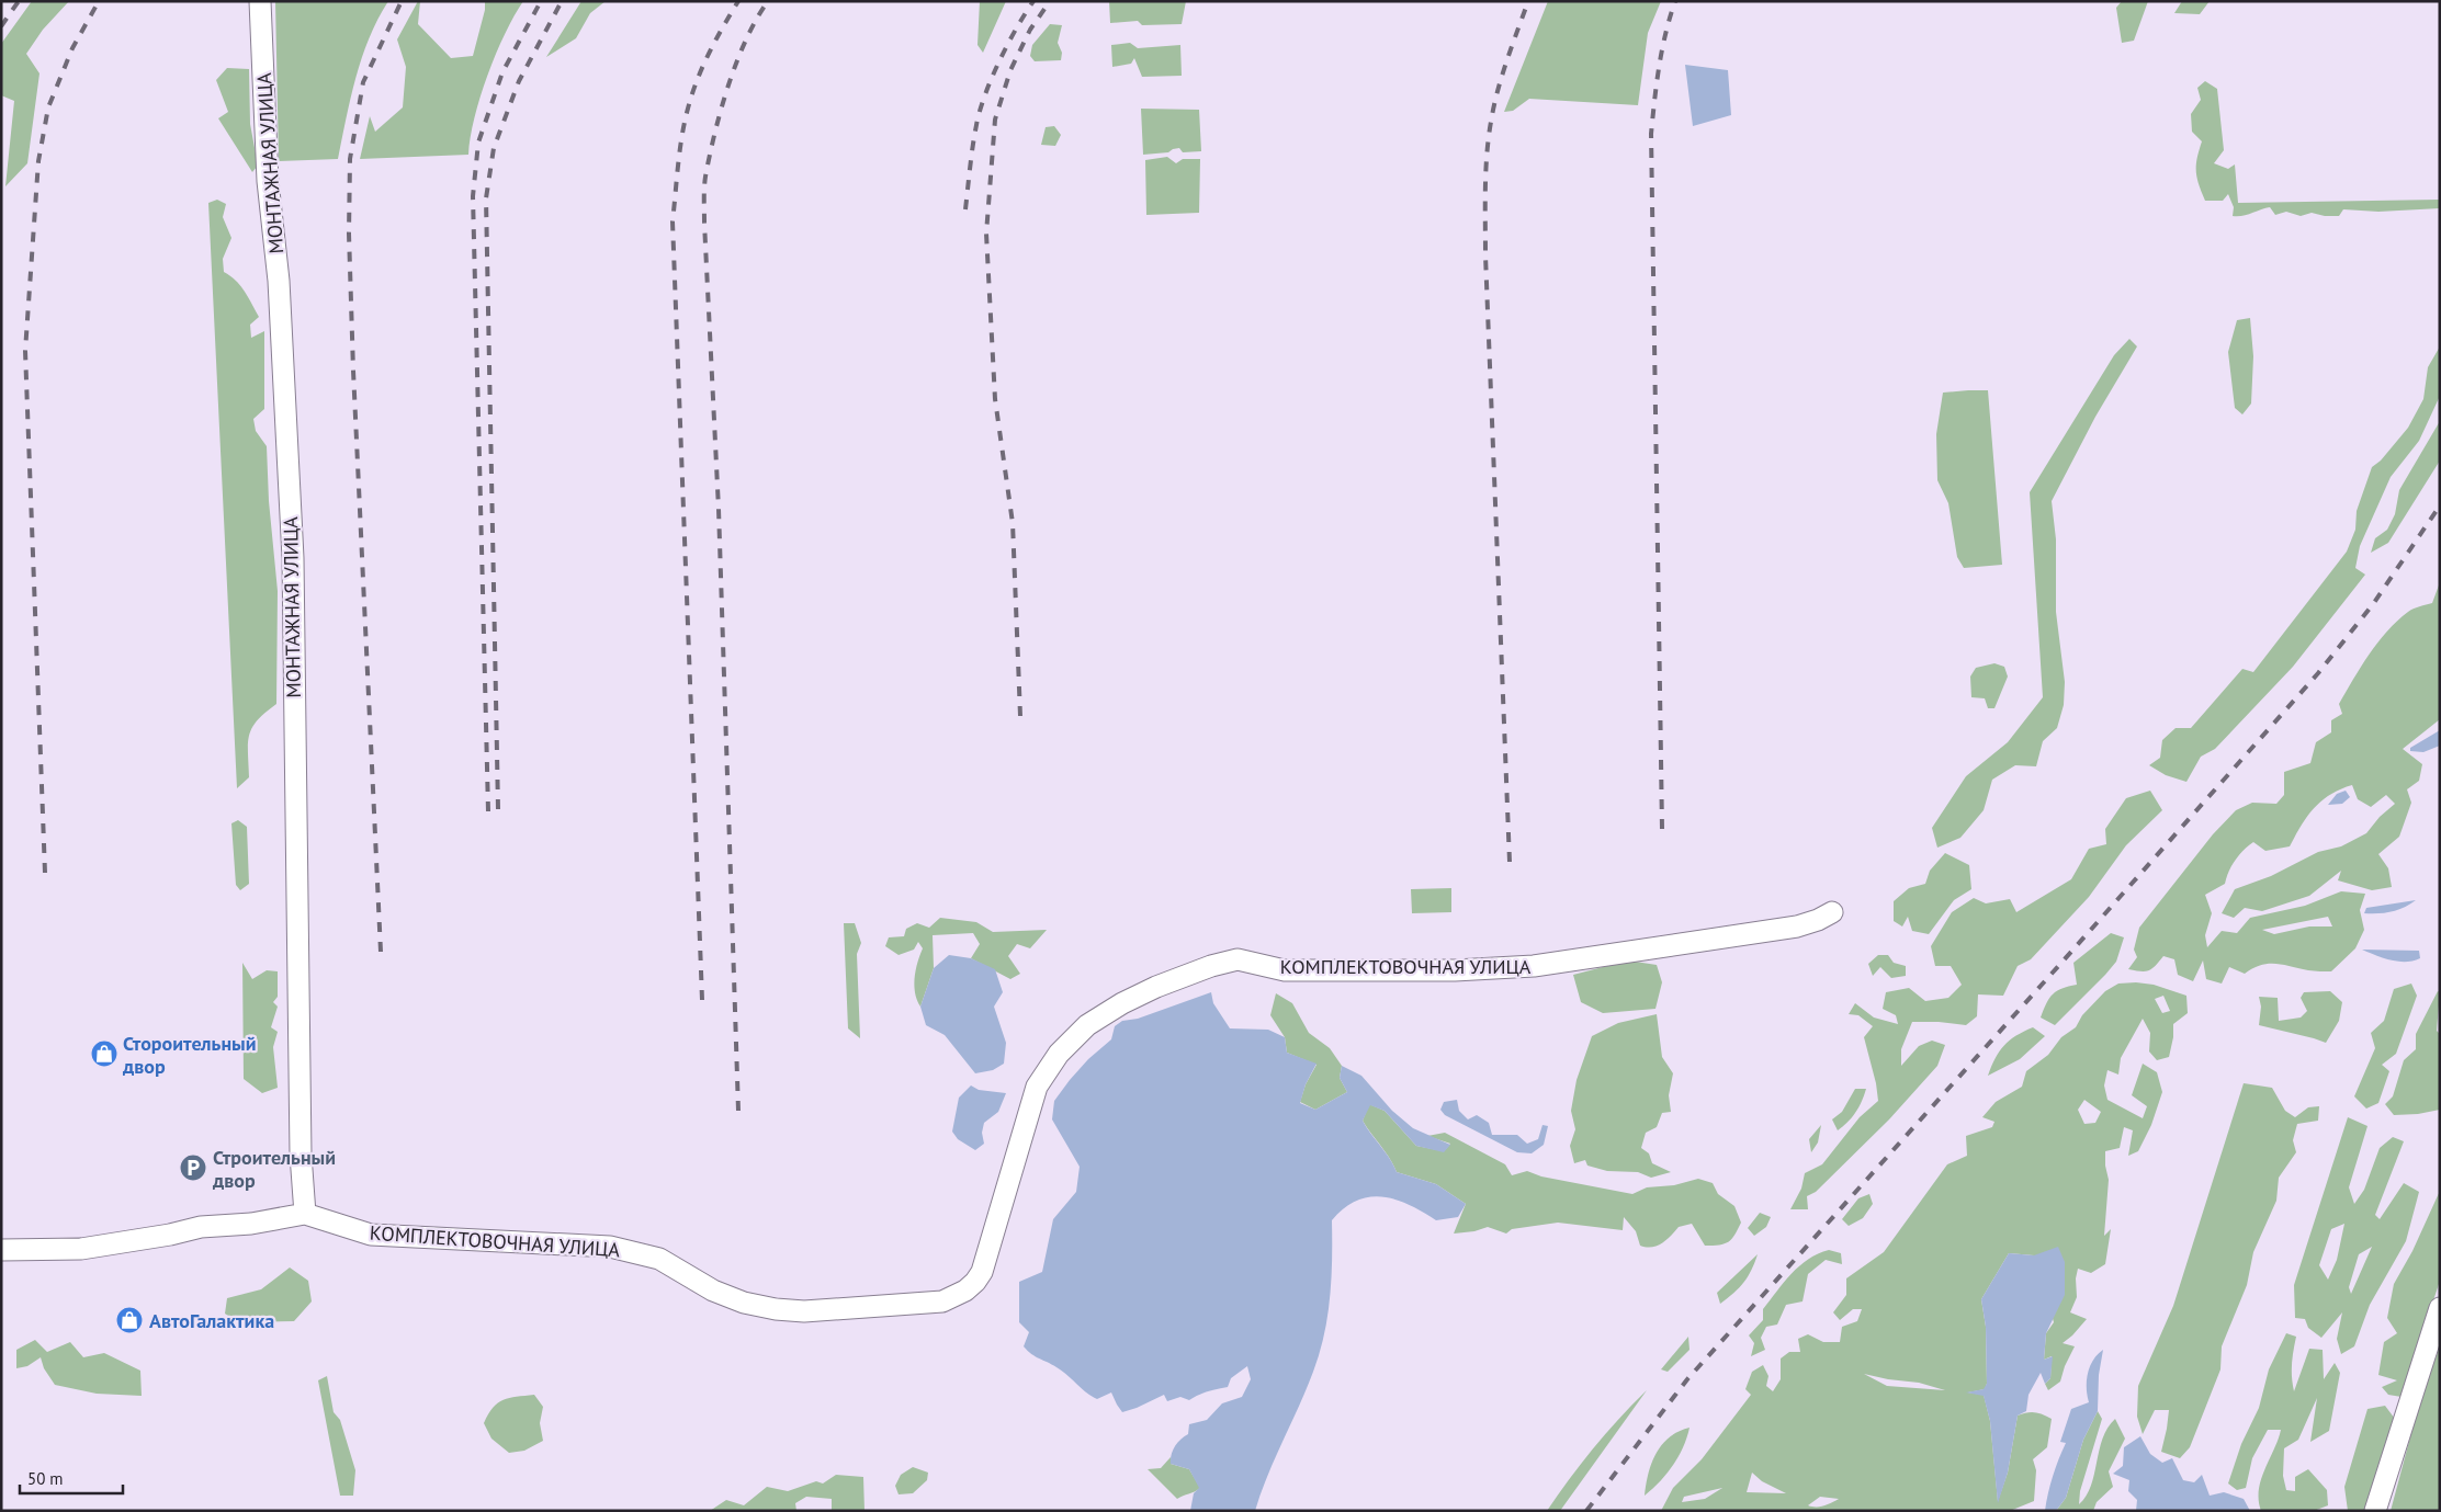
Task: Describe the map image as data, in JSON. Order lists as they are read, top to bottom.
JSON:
{
  "streets": {
    "street": ["МОНТАЖНАЯ УЛИЦА", "КОМПЛЕКТОВОЧНАЯ УЛИЦА"]
  },
  "crossings": [
    ["МОНТАЖНАЯ УЛИЦА", "КОМПЛЕКТОВОЧНАЯ УЛИЦА"]
  ],
  "places": {
    "shop": ["Стороительный двор", "АвтоГалактика"],
    "parking": ["Строительный двор"]
  },
  "scale_bar": "50 m"
}
